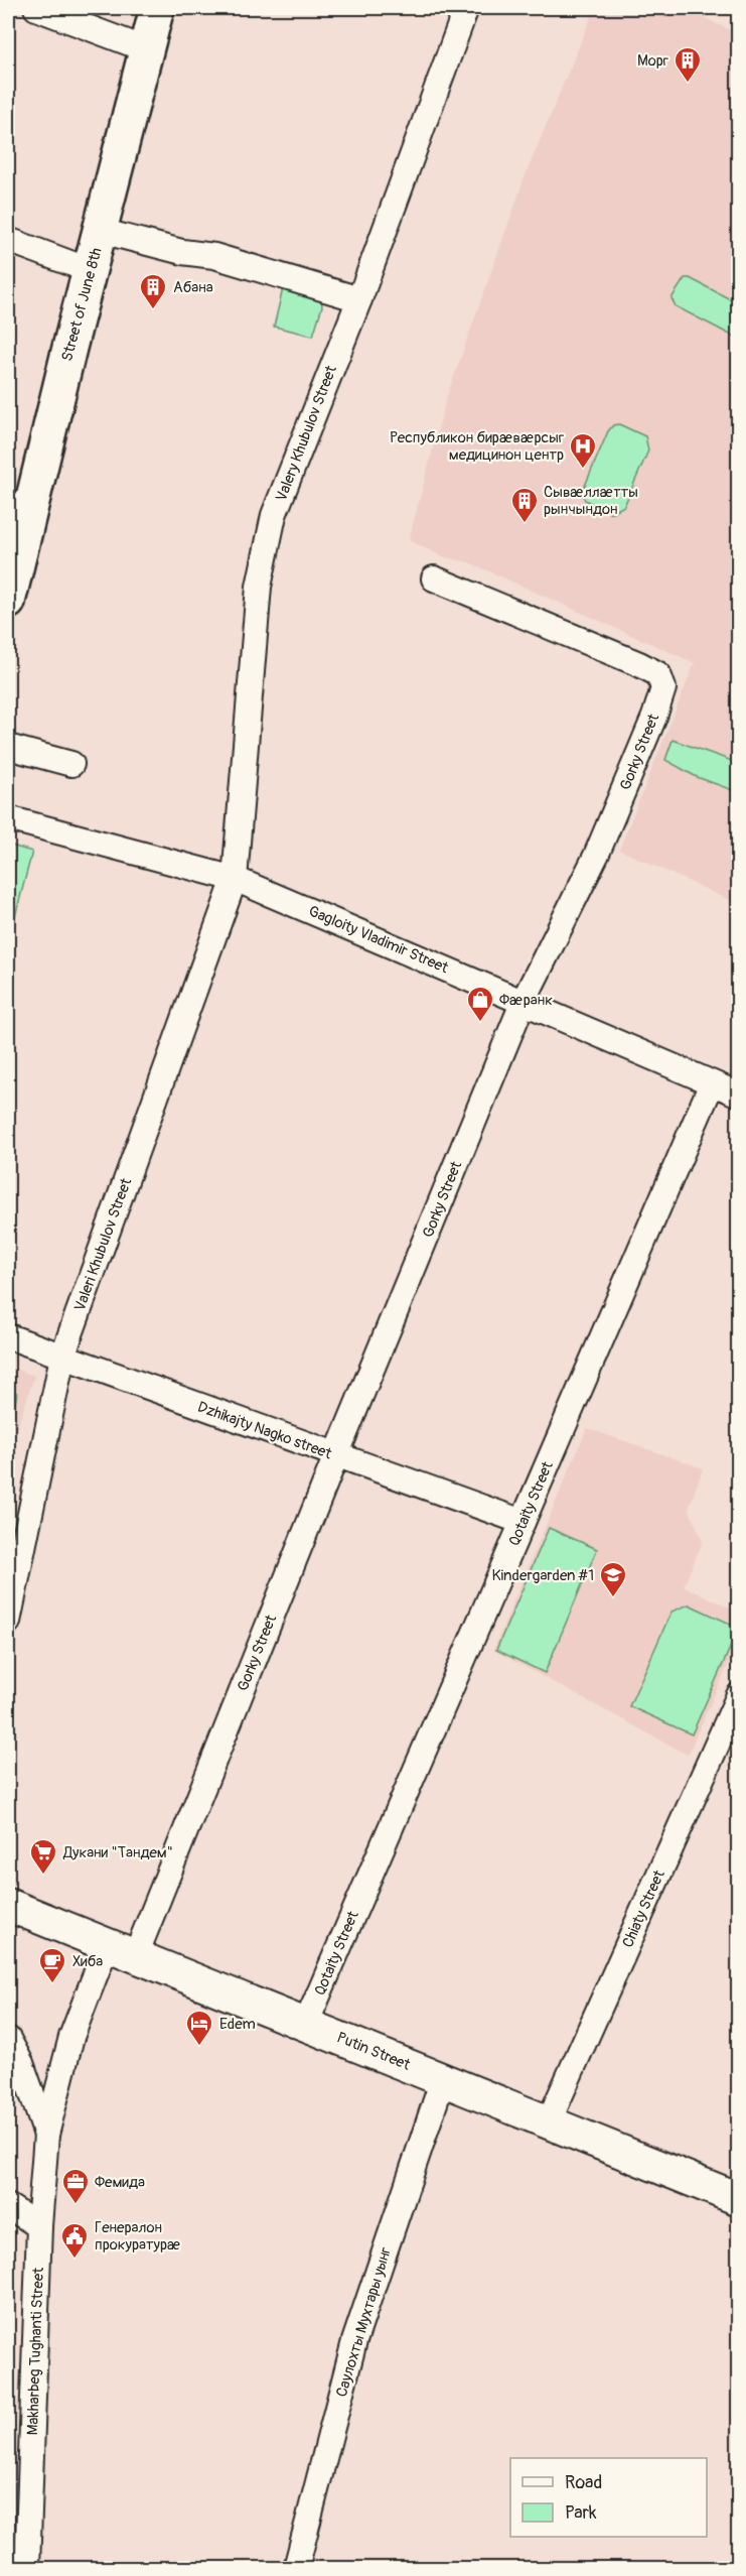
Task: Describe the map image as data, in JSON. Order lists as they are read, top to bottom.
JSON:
{
  "streets": {
    "highway": ["Street of June 8th"],
    "main road": ["Putin Street"],
    "street": [
      "Valery Khubulov Street",
      "Gorky Street",
      "Gagloity Vladimir Street",
      "Valeri Khubulov Street",
      "Dzhikajty Nagko street",
      "Qotaity Street",
      "Chiaty Street",
      "Саулохты Мухтары уынг",
      "Makharbeg Tughanti Street"
    ]
  },
  "crossings": [
    ["Valery Khubulov Street", "Gagloity Vladimir Street"],
    ["Valery Khubulov Street", "Valeri Khubulov Street"],
    ["Gorky Street", "Gagloity Vladimir Street"],
    ["Gorky Street", "Dzhikajty Nagko street"],
    ["Gorky Street", "Putin Street"],
    ["Gorky Street", "Makharbeg Tughanti Street"],
    ["Gagloity Vladimir Street", "Valeri Khubulov Street"],
    ["Gagloity Vladimir Street", "Qotaity Street"],
    ["Valeri Khubulov Street", "Dzhikajty Nagko street"],
    ["Dzhikajty Nagko street", "Qotaity Street"],
    ["Qotaity Street", "Putin Street"],
    ["Chiaty Street", "Putin Street"],
    ["Putin Street", "Саулохты Мухтары уынг"],
    ["Putin Street", "Makharbeg Tughanti Street"]
  ],
  "places": {
    "building": ["Морг", "Абана", "Сывæллæтты рынчындон"],
    "hospital": ["Республикон бирæвæрсыг медицинон центр"],
    "shop": ["Фæранк"],
    "school or university": ["Kindergarden #1"],
    "supermarket": ["Дукани \"Тандем\""],
    "cafe": ["Хиба"],
    "hotel": ["Edem"],
    "office": ["Фемида"],
    "public building": ["Генералон прокуратурæ"]
  },
  "legend": ["Road", "Park"]
}
